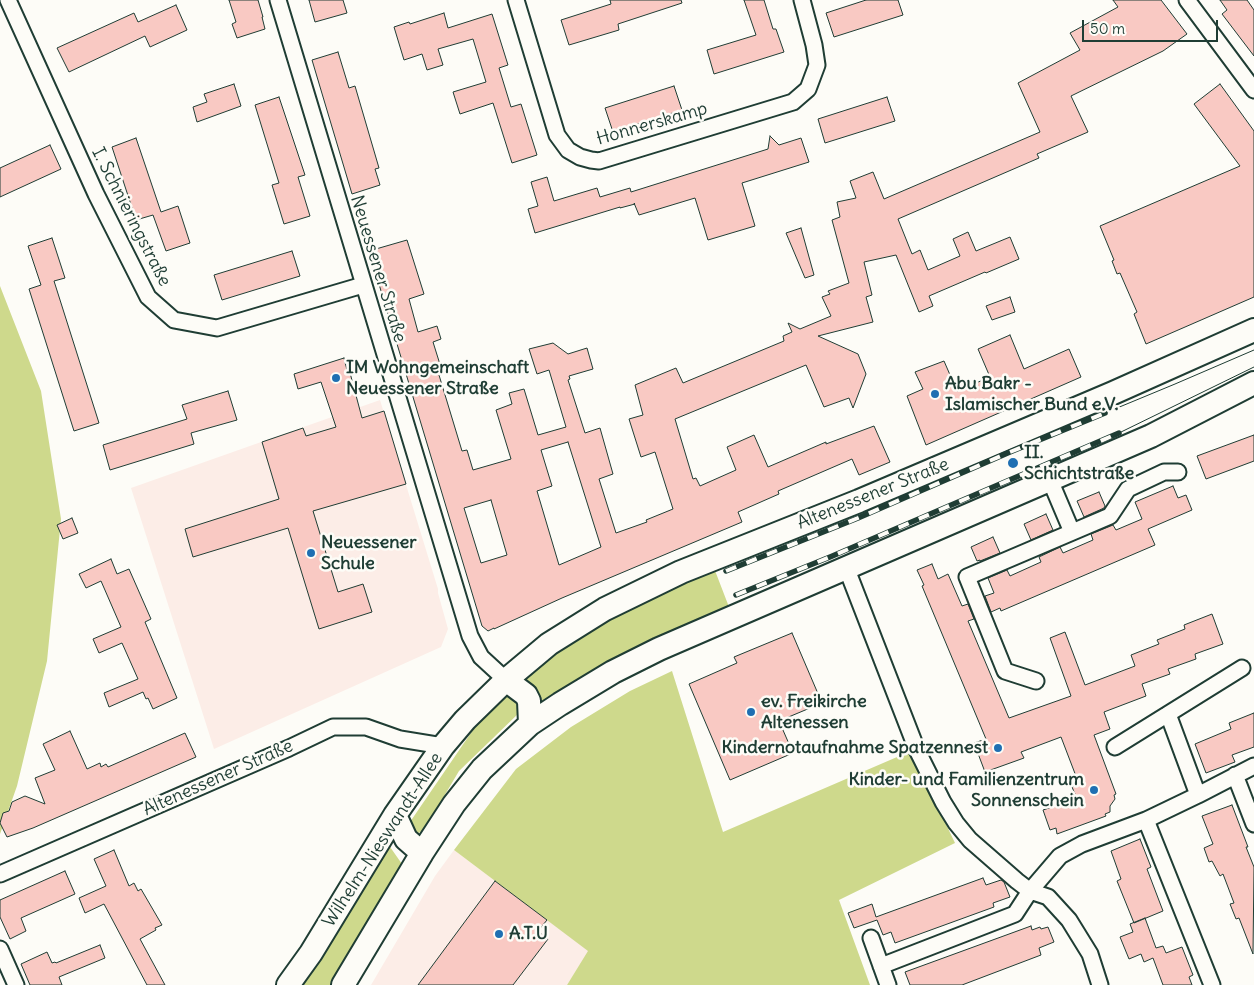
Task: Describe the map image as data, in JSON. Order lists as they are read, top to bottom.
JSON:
{
  "streets": {
    "main road": ["Altenessener Straße", "Wilhelm-Nieswandt-Allee"],
    "street": ["Honnerskamp", "I. Schnieringstraße", "Neuessener Straße"]
  },
  "crossings": [
    ["I. Schnieringstraße", "Neuessener Straße"],
    ["Neuessener Straße", "Altenessener Straße"],
    ["Neuessener Straße", "Wilhelm-Nieswandt-Allee"],
    ["Altenessener Straße", "Wilhelm-Nieswandt-Allee"]
  ],
  "places": [
    "IM Wohngemeinschaft Neuessener Straße",
    "Abu Bakr - Islamischer Bund e.V.",
    "II. Schichtstraße",
    "Neuessener Schule",
    "ev. Freikirche Altenessen",
    "Kindernotaufnahme Spatzennest",
    "Kinder- und Familienzentrum Sonnenschein",
    "A.T.U"
  ],
  "scale_bar": "50 m"
}
